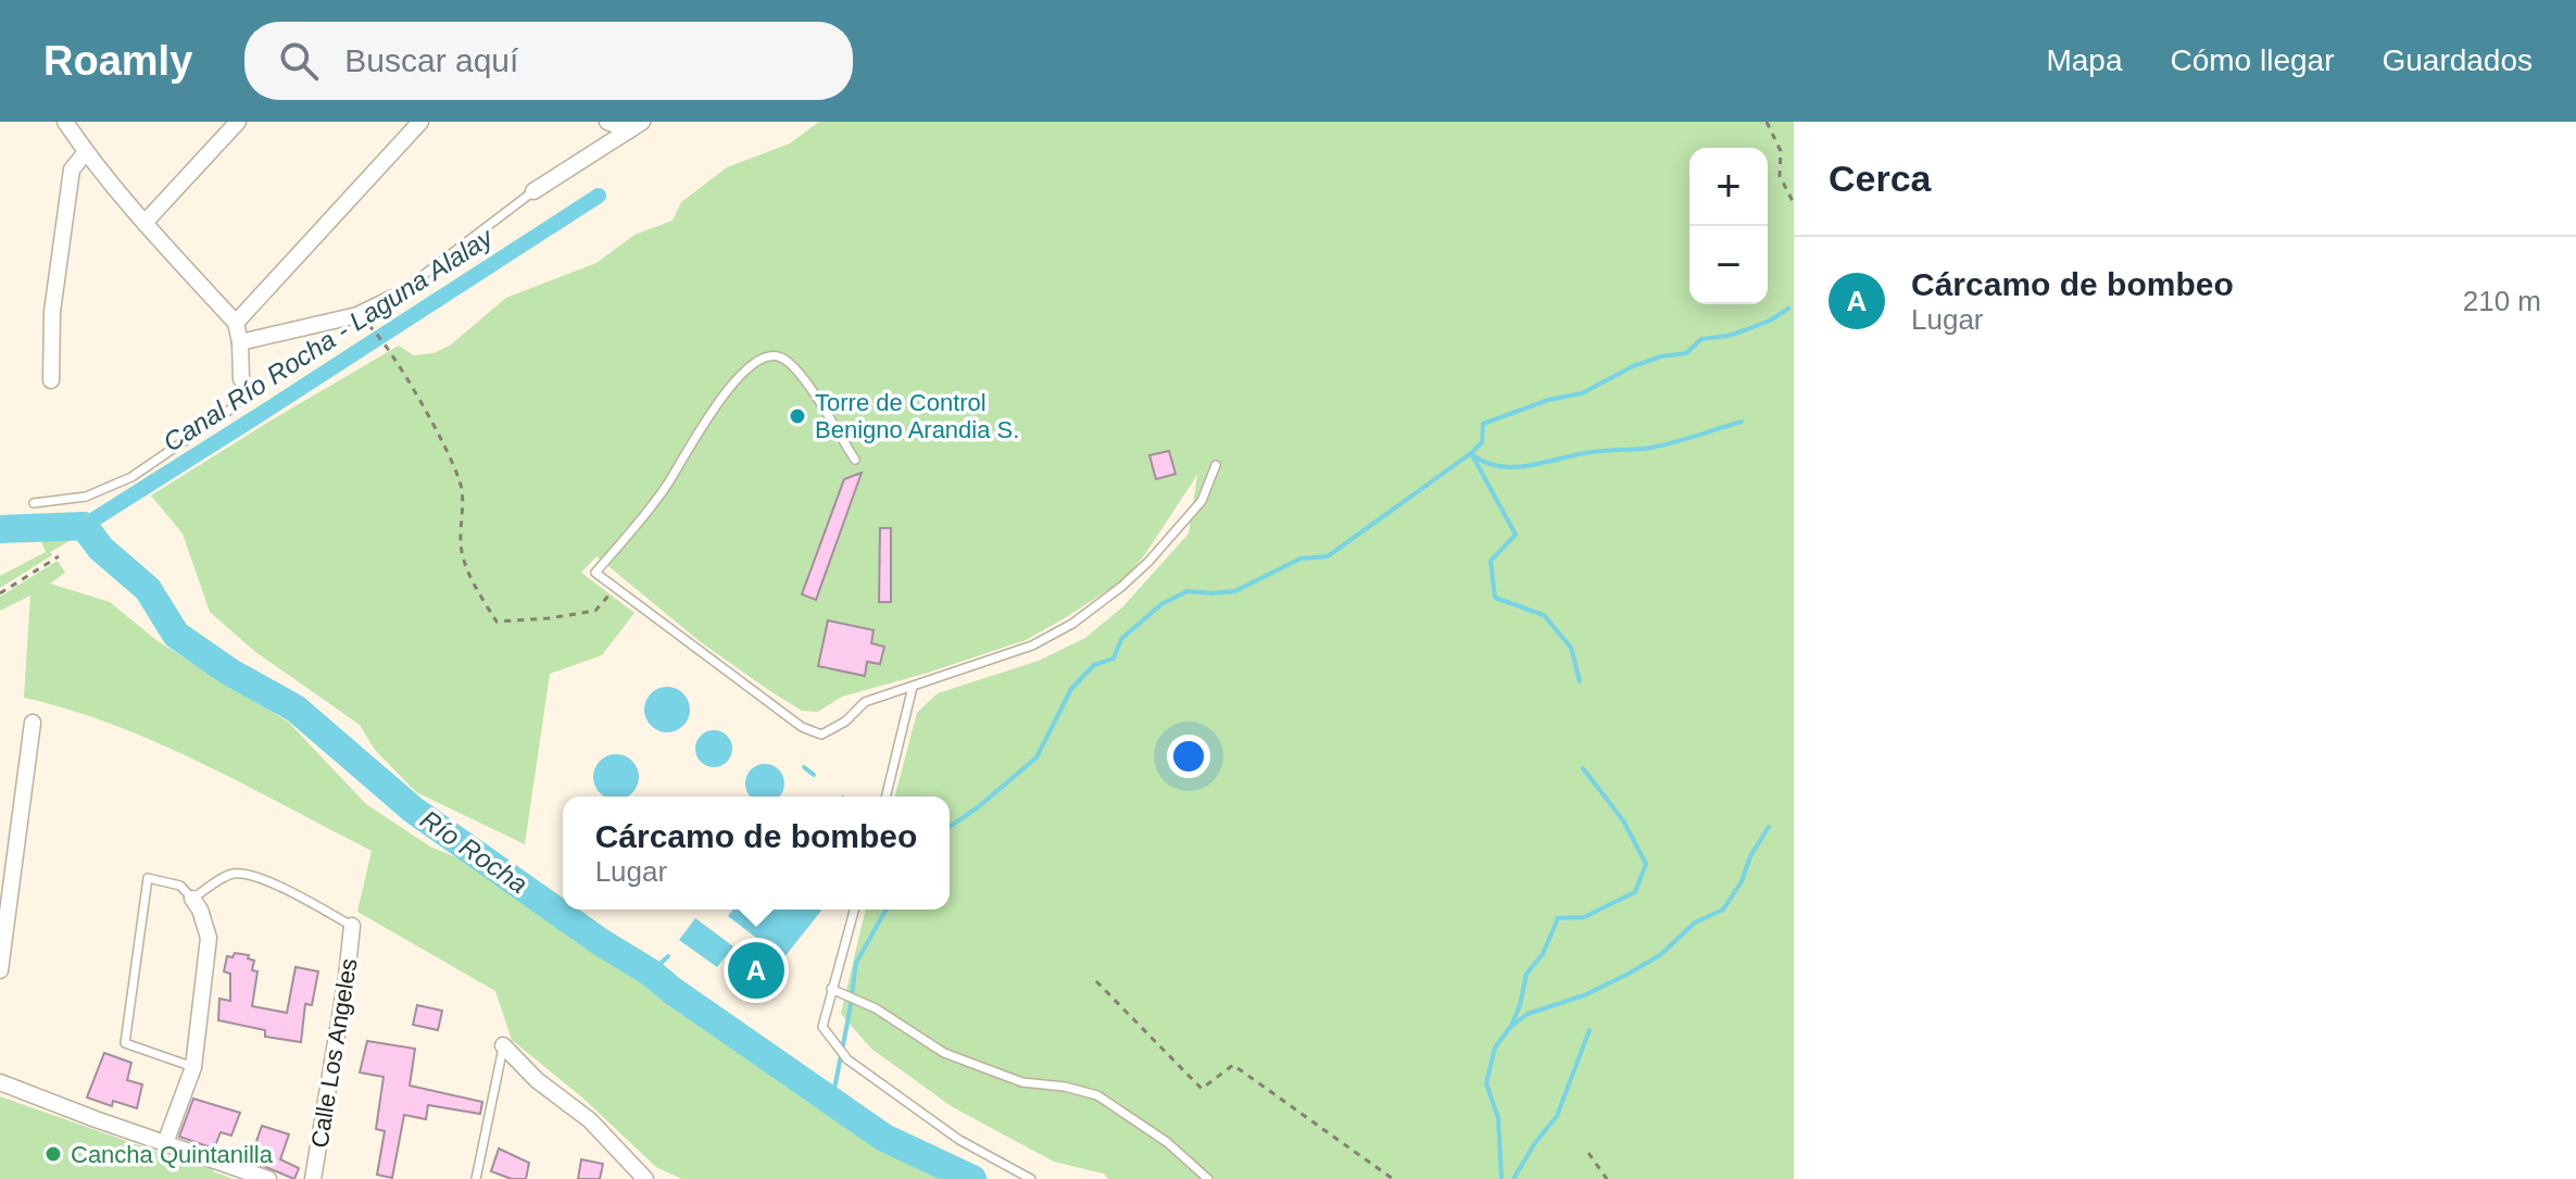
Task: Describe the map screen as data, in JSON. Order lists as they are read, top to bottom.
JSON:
{
  "streets": {
    "street": ["Calle Los Angeles"]
  },
  "water": ["Canal Río Rocha - Laguna Alalay", "Río Rocha"],
  "places": ["Torre de Control Benigno Arandia S.", "Cancha Quintanilla"],
  "page": {
    "header": "Roamly",
    "search": "Buscar aquí",
    "nav": ["Mapa", "Cómo llegar", "Guardados"],
    "heading": "Cerca",
    "map_buttons": ["+", "−"],
    "list": [
      {
        "mark": "A",
        "name": "Cárcamo de bombeo",
        "note": "Lugar",
        "value": "210 m"
      }
    ],
    "popup": ["Cárcamo de bombeo", "Lugar"],
    "pins": "A"
  }
}
